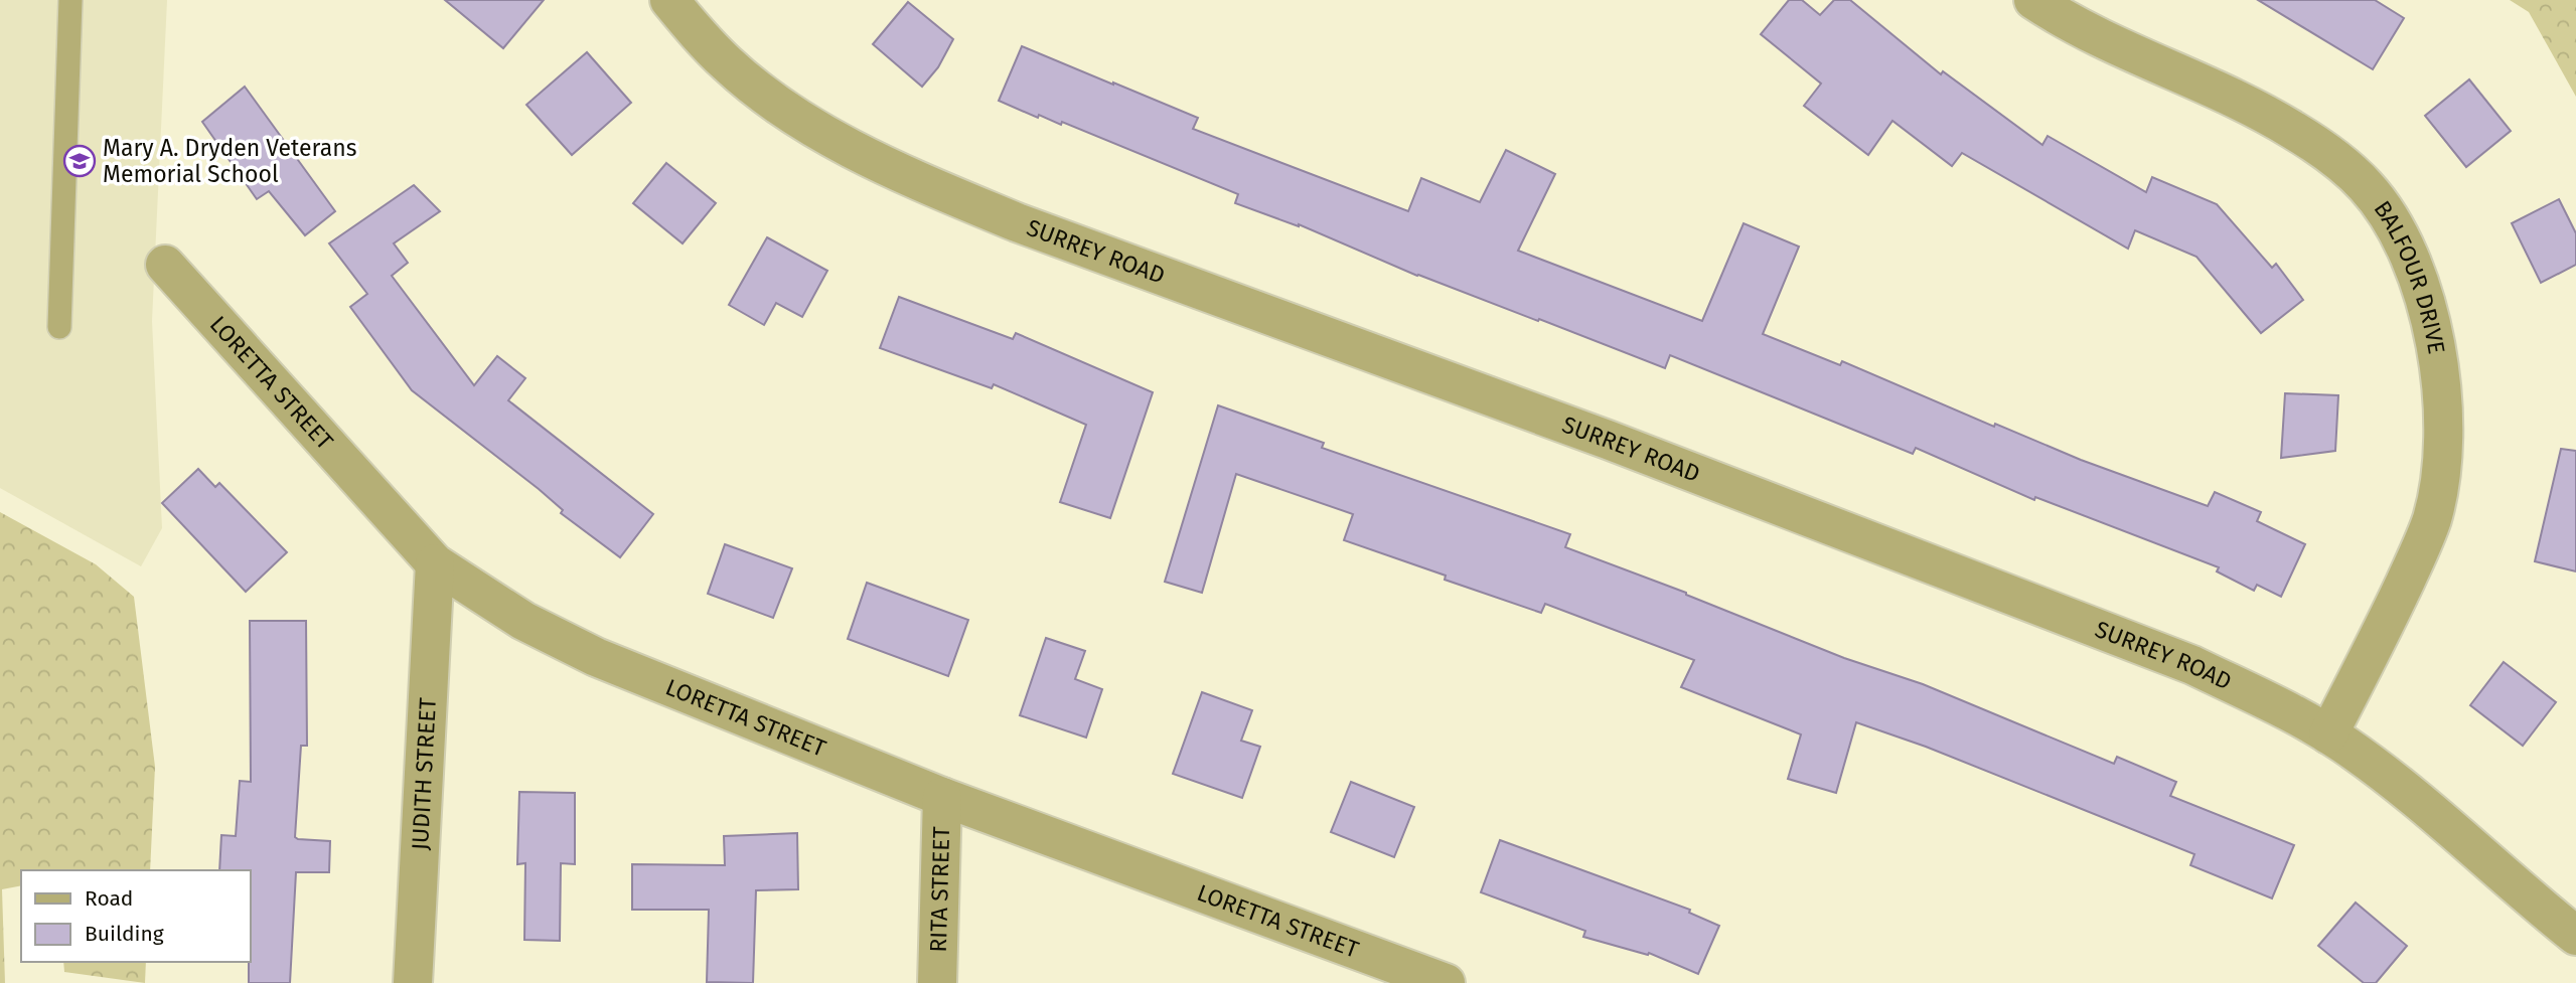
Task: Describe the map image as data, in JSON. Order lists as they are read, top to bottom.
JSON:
{
  "streets": {
    "street": [
      "SURREY ROAD",
      "BALFOUR DRIVE",
      "LORETTA STREET",
      "JUDITH STREET",
      "RITA STREET"
    ]
  },
  "crossings": [
    ["SURREY ROAD", "BALFOUR DRIVE"],
    ["LORETTA STREET", "JUDITH STREET"],
    ["LORETTA STREET", "RITA STREET"]
  ],
  "places": {
    "school or university": ["Mary A. Dryden Veterans Memorial School"]
  },
  "legend": ["Road", "Building"]
}
